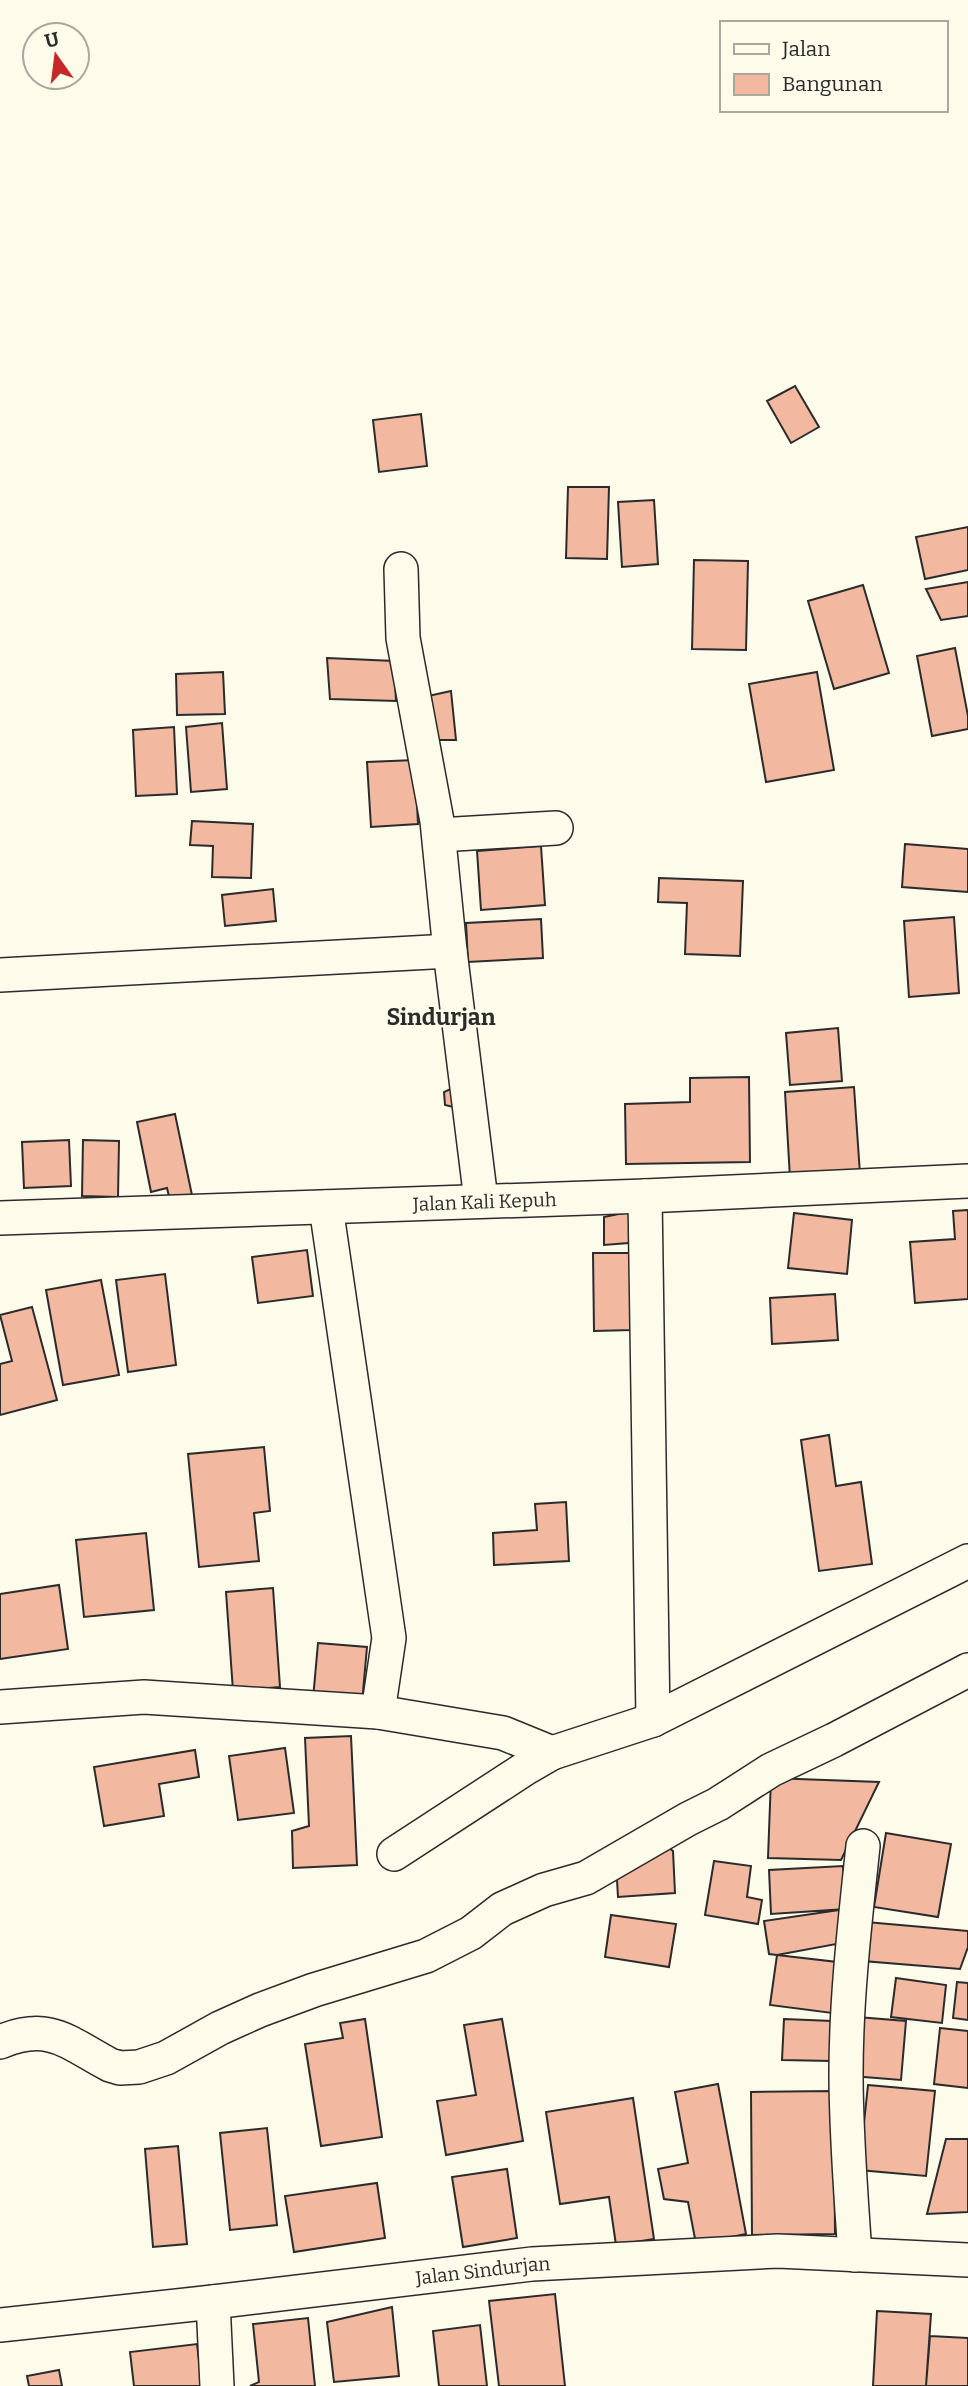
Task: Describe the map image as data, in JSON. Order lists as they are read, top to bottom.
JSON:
{
  "streets": {
    "street": ["Jalan Kali Kepuh", "Jalan Sindurjan"]
  },
  "districts": ["Sindurjan"],
  "legend": ["Jalan", "Bangunan"],
  "north": "top"
}
